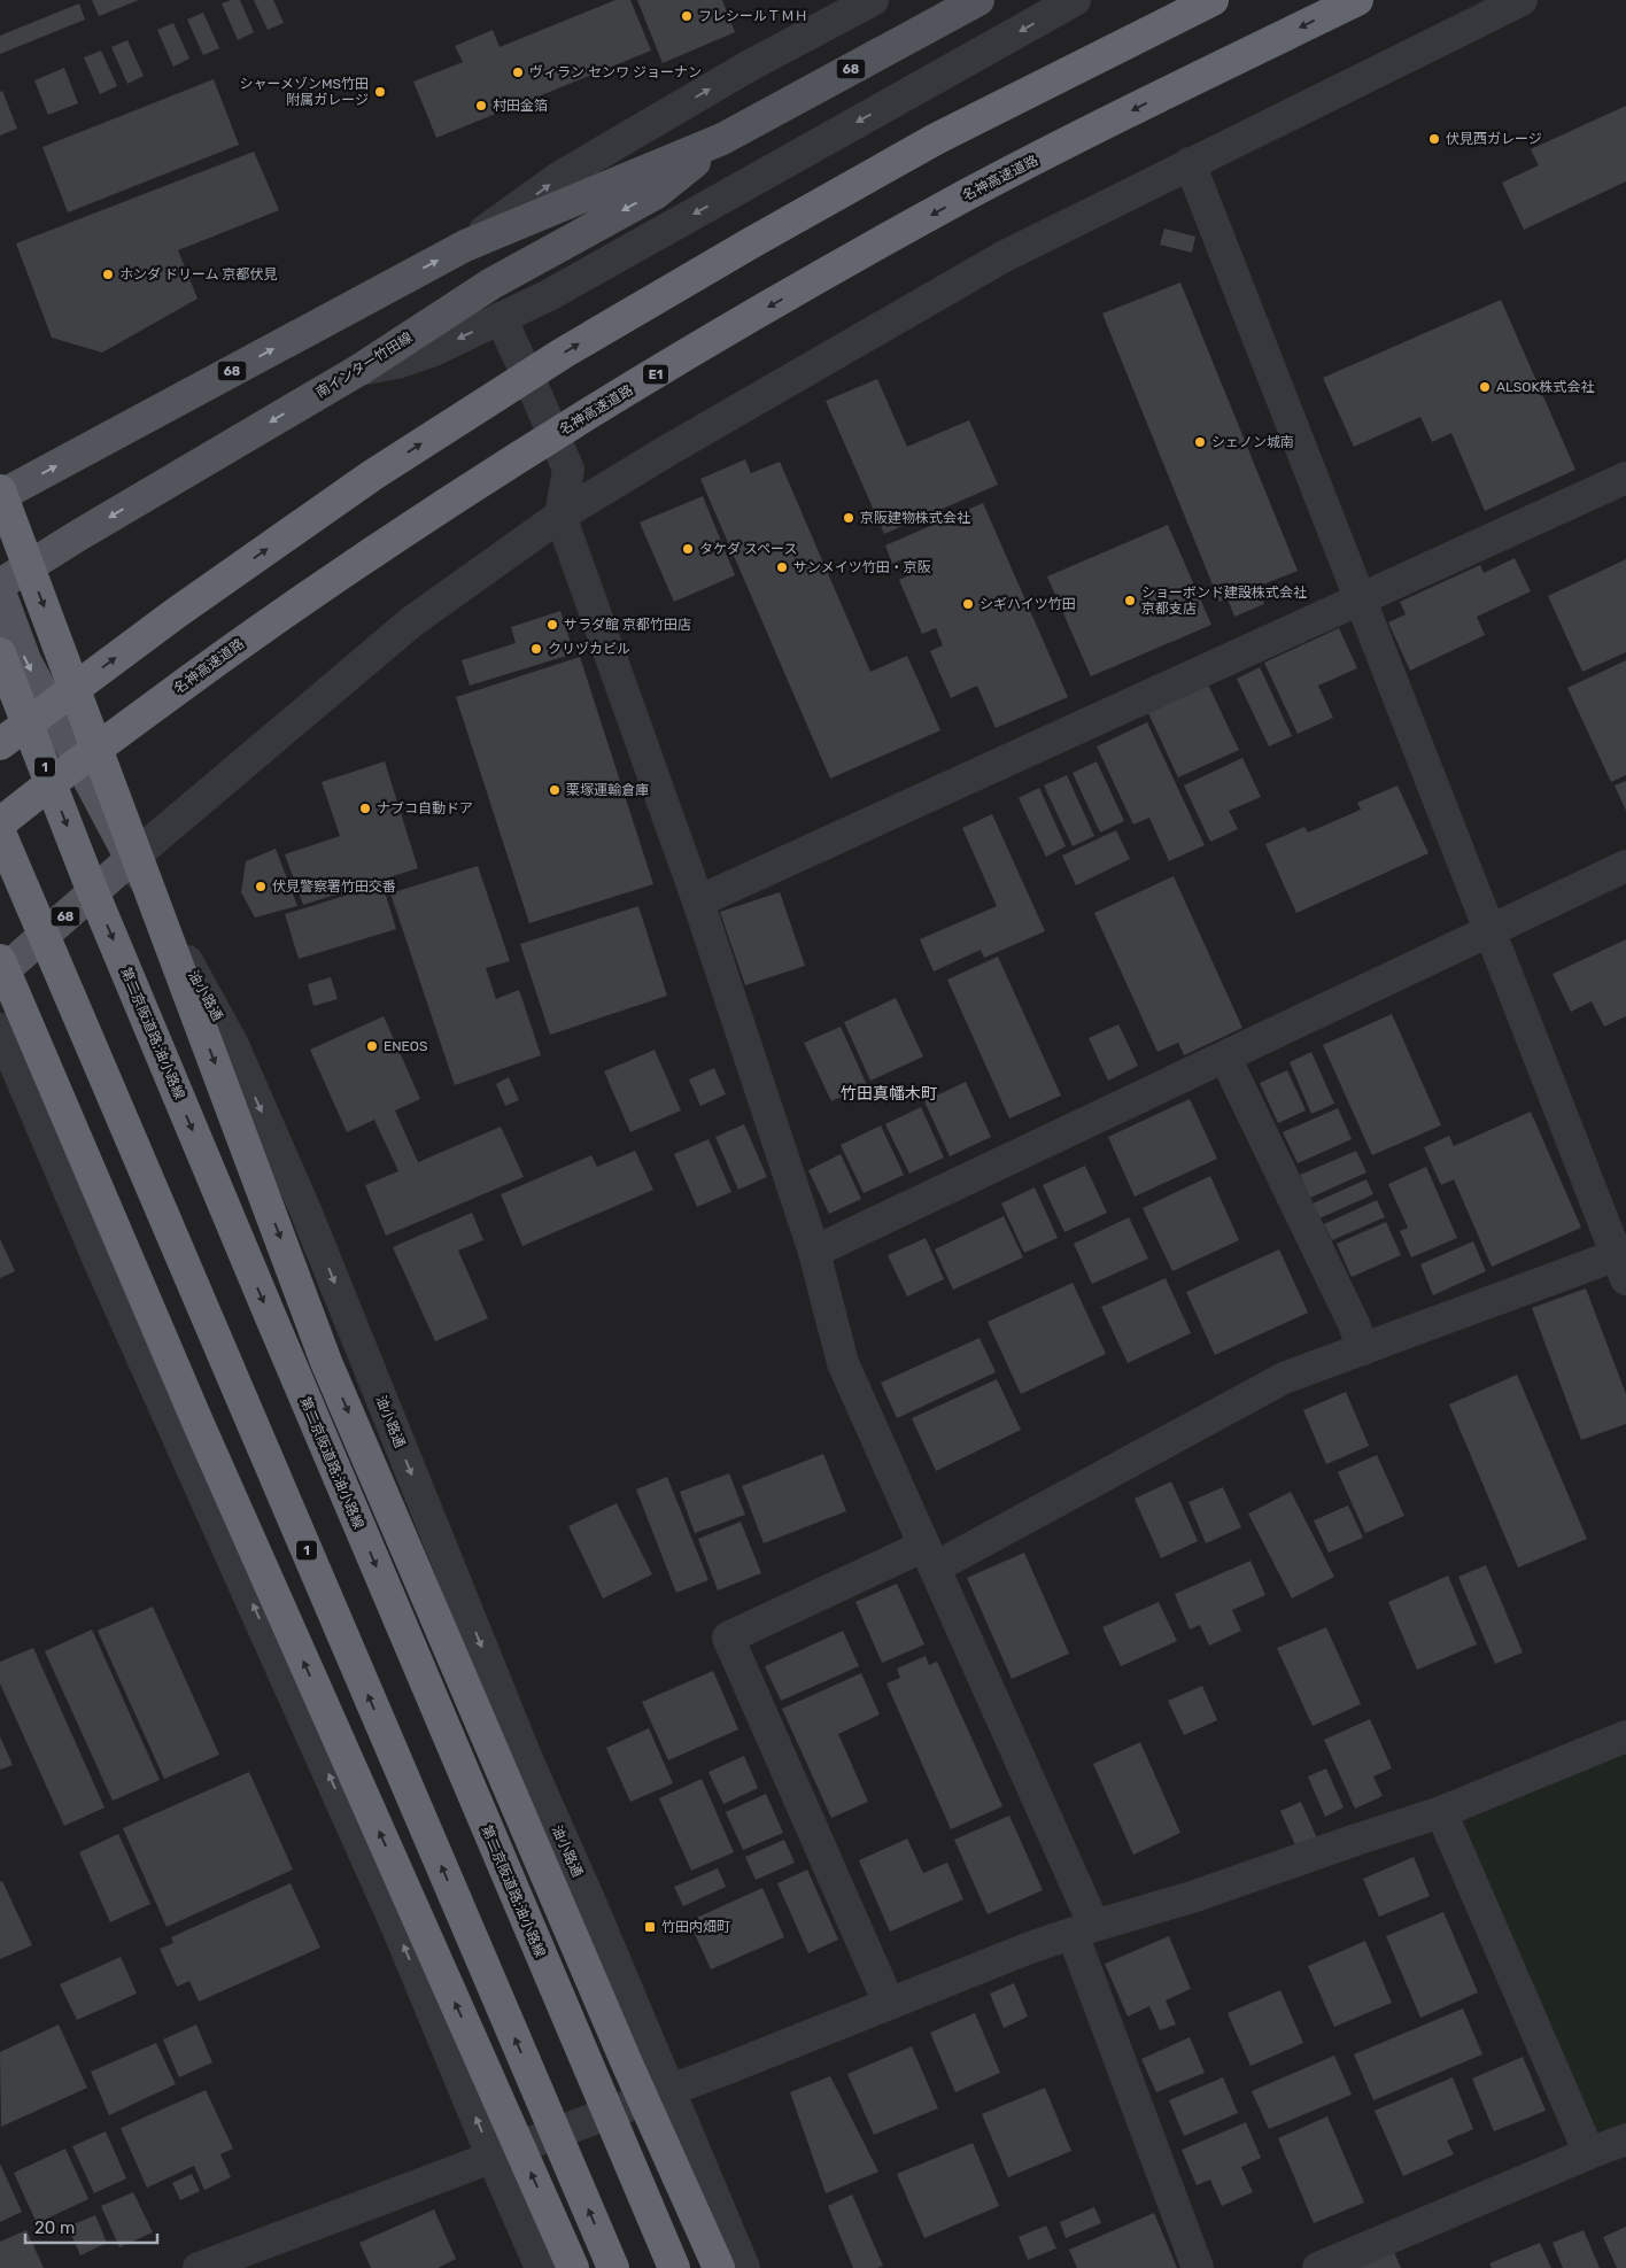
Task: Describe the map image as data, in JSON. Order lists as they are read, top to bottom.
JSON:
{
  "streets": {
    "highway": [
      "名神高速道路",
      "E1",
      "1",
      "第二京阪道路;油小路線"
    ],
    "main road": ["68", "南インター竹田線", "油小路通"]
  },
  "crossings": [
    ["68", "油小路通"]
  ],
  "one_way": ["油小路通"],
  "districts": ["竹田真幡木町"],
  "places": {
    "other": [
      "フレシールＴＭＨ",
      "ヴィラン センワ ジョーナン",
      "シャーメゾンMS竹田 附属ガレージ",
      "村田金箔",
      "伏見西ガレージ",
      "ホンダ ドリーム 京都伏見",
      "ALSOK株式会社",
      "シェノン城南",
      "京阪建物株式会社",
      "タケダ スペース",
      "サンメイツ竹田・京阪",
      "ショーボンド建設株式会社 京都支店",
      "シギハイツ竹田",
      "サラダ館 京都竹田店",
      "クリヅカビル",
      "栗塚運輸倉庫",
      "ナブコ自動ドア",
      "伏見警察署竹田交番",
      "ENEOS"
    ],
    "transit": ["竹田内畑町"]
  },
  "scale_bar": "20 m"
}
